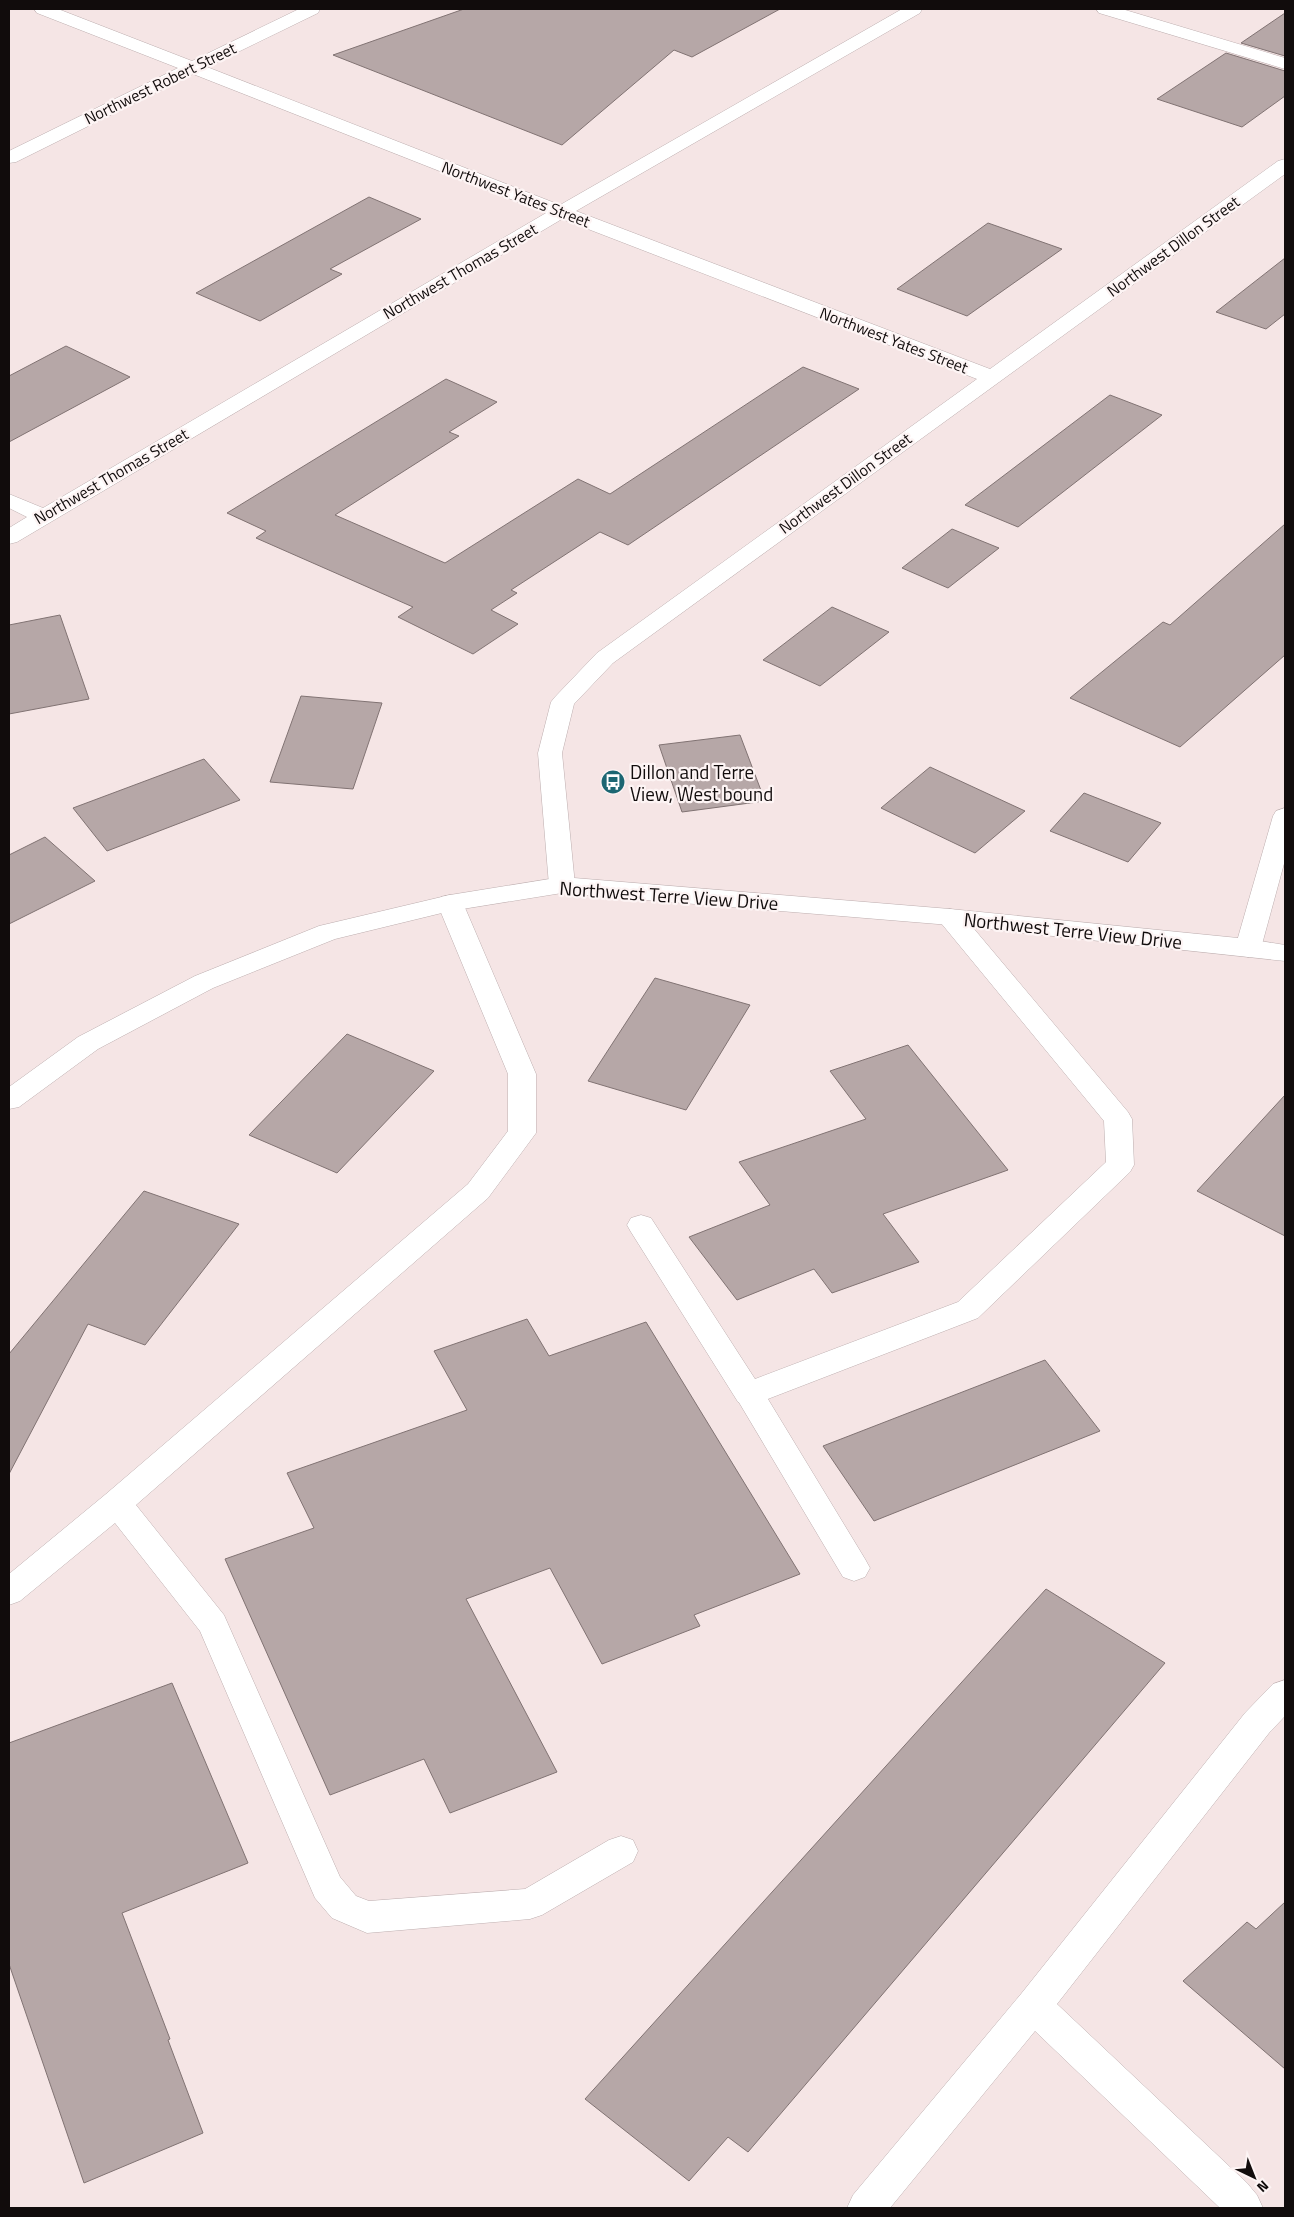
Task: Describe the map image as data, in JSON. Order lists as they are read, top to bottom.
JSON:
{
  "streets": {
    "street": [
      "Northwest Robert Street",
      "Northwest Yates Street",
      "Northwest Dillon Street",
      "Northwest Thomas Street",
      "Northwest Terre View Drive"
    ]
  },
  "crossings": [
    ["Northwest Robert Street", "Northwest Yates Street"],
    ["Northwest Yates Street", "Northwest Dillon Street"],
    ["Northwest Yates Street", "Northwest Thomas Street"],
    ["Northwest Dillon Street", "Northwest Terre View Drive"]
  ],
  "places": {
    "bus stop": ["Dillon and Terre View, West bound"]
  },
  "north": "bottom right"
}
